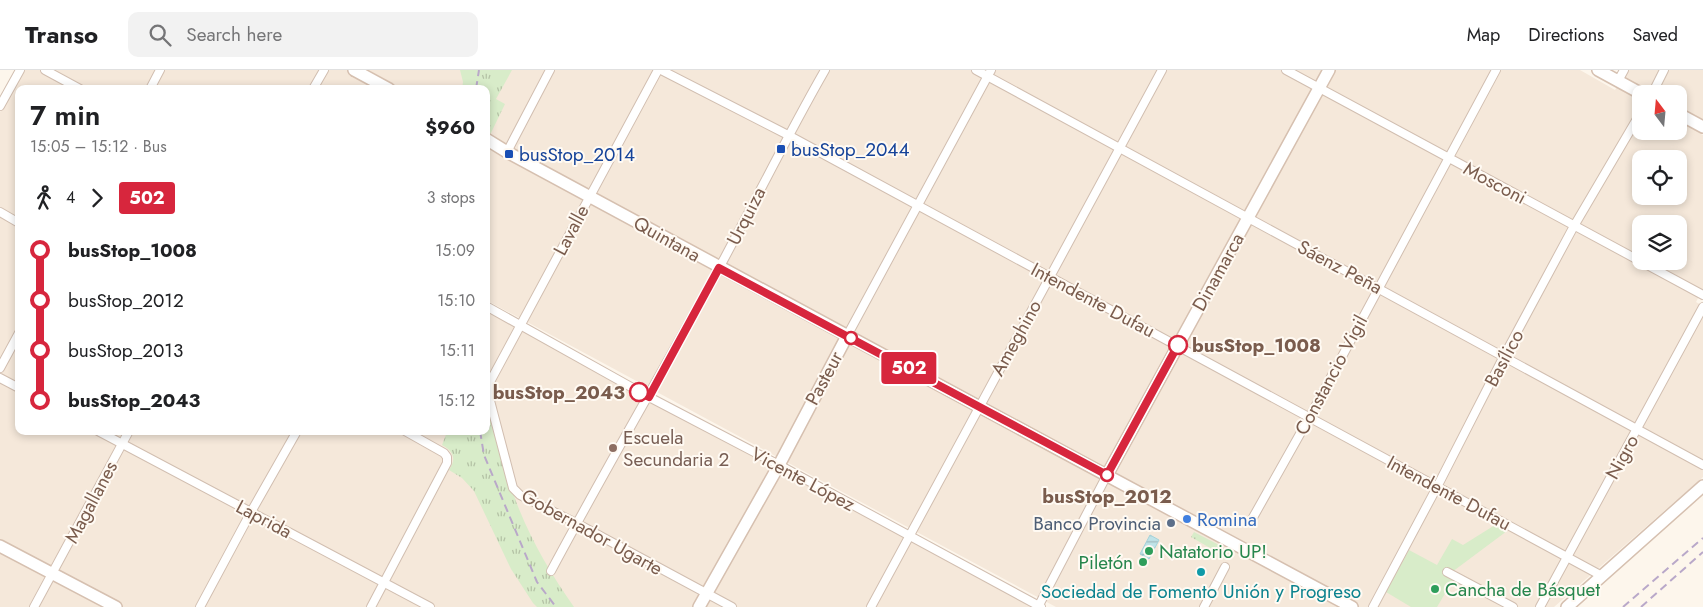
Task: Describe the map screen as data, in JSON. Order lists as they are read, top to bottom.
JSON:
{
  "streets": {
    "street": [
      "Mosconi",
      "Urquiza",
      "Lavalle",
      "Quintana",
      "Sáenz Peña",
      "Dinamarca",
      "Intendente Dufau",
      "Ameghino",
      "Basílico",
      "Constancio Vigil",
      "Pasteur",
      "Nigro",
      "Vicente López",
      "Magallanes",
      "Laprida",
      "Gobernador Ugarte"
    ]
  },
  "crossings": [
    ["Mosconi", "Dinamarca"],
    ["Mosconi", "Basílico"],
    ["Mosconi", "Constancio Vigil"],
    ["Urquiza", "Quintana"],
    ["Urquiza", "Intendente Dufau"],
    ["Urquiza", "Vicente López"],
    ["Urquiza", "Gobernador Ugarte"],
    ["Lavalle", "Quintana"],
    ["Lavalle", "Intendente Dufau"],
    ["Lavalle", "Vicente López"],
    ["Quintana", "Dinamarca"],
    ["Quintana", "Ameghino"],
    ["Quintana", "Pasteur"],
    ["Sáenz Peña", "Dinamarca"],
    ["Sáenz Peña", "Ameghino"],
    ["Sáenz Peña", "Basílico"],
    ["Sáenz Peña", "Constancio Vigil"],
    ["Sáenz Peña", "Pasteur"],
    ["Sáenz Peña", "Nigro"],
    ["Dinamarca", "Intendente Dufau"],
    ["Dinamarca", "Vicente López"],
    ["Intendente Dufau", "Ameghino"],
    ["Intendente Dufau", "Basílico"],
    ["Intendente Dufau", "Constancio Vigil"],
    ["Intendente Dufau", "Pasteur"],
    ["Intendente Dufau", "Nigro"],
    ["Ameghino", "Vicente López"],
    ["Pasteur", "Vicente López"],
    ["Pasteur", "Gobernador Ugarte"],
    ["Magallanes", "Laprida"]
  ],
  "places": {
    "transit": ["busStop_2044", "busStop_2014"],
    "other": [
      "busStop_1008",
      "busStop_2043",
      "Escuela Secundaria 2",
      "busStop_2012",
      "Romina",
      "Banco Provincia",
      "Natatorio UP!",
      "Piletón",
      "Sociedad de Fomento Unión y Progreso",
      "Cancha de Básquet"
    ]
  },
  "lines": ["bus line 502"],
  "north": "top",
  "page": {
    "header": "Transo",
    "search": "Search here",
    "nav": ["Map", "Directions", "Saved"],
    "on_map": "502",
    "heading": ["7 min", "15:05 – 15:12 · Bus", "$960"],
    "legs": ["4", "502", "3 stops"],
    "list": [
      {
        "name": "busStop_1008",
        "value": "15:09"
      },
      {
        "name": "busStop_2012",
        "value": "15:10"
      },
      {
        "name": "busStop_2013",
        "value": "15:11"
      },
      {
        "name": "busStop_2043",
        "value": "15:12"
      }
    ]
  }
}
